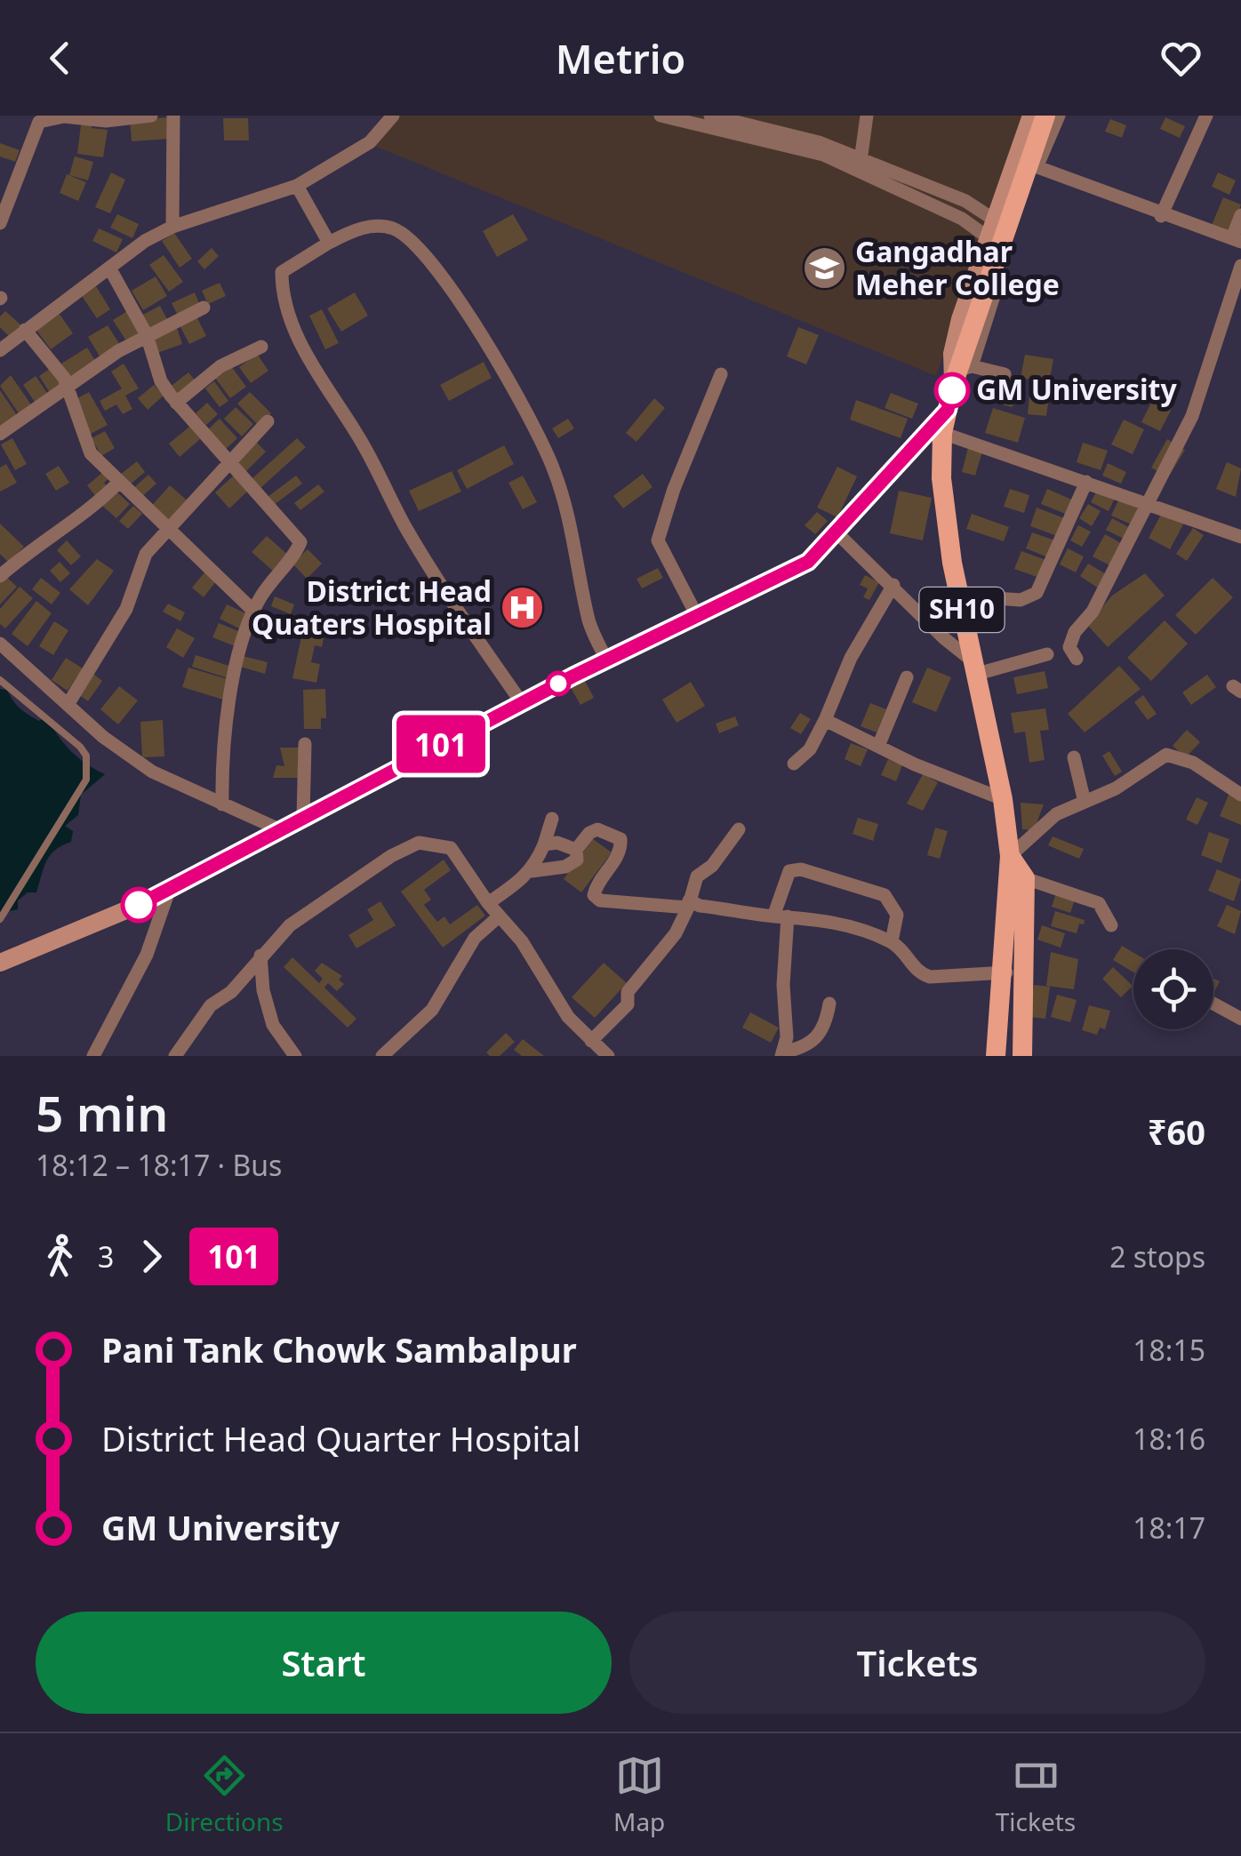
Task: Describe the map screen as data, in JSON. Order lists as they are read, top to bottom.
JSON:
{
  "streets": {
    "main road": ["SH10"]
  },
  "places": {
    "school or university": ["Gangadhar Meher College"],
    "other": ["GM University"],
    "hospital": ["District Head Quaters Hospital"]
  },
  "lines": ["bus line 101"],
  "page": {
    "header": "Metrio",
    "on_map": "101",
    "heading": ["5 min", "18:12 – 18:17 · Bus", "₹60"],
    "legs": ["3", "101", "2 stops"],
    "list": [
      {
        "name": "Pani Tank Chowk Sambalpur",
        "value": "18:15"
      },
      {
        "name": "District Head Quarter Hospital",
        "value": "18:16"
      },
      {
        "name": "GM University",
        "value": "18:17"
      }
    ],
    "buttons": ["Start", "Tickets"],
    "tabs": ["Directions", "Map", "Tickets"]
  }
}
